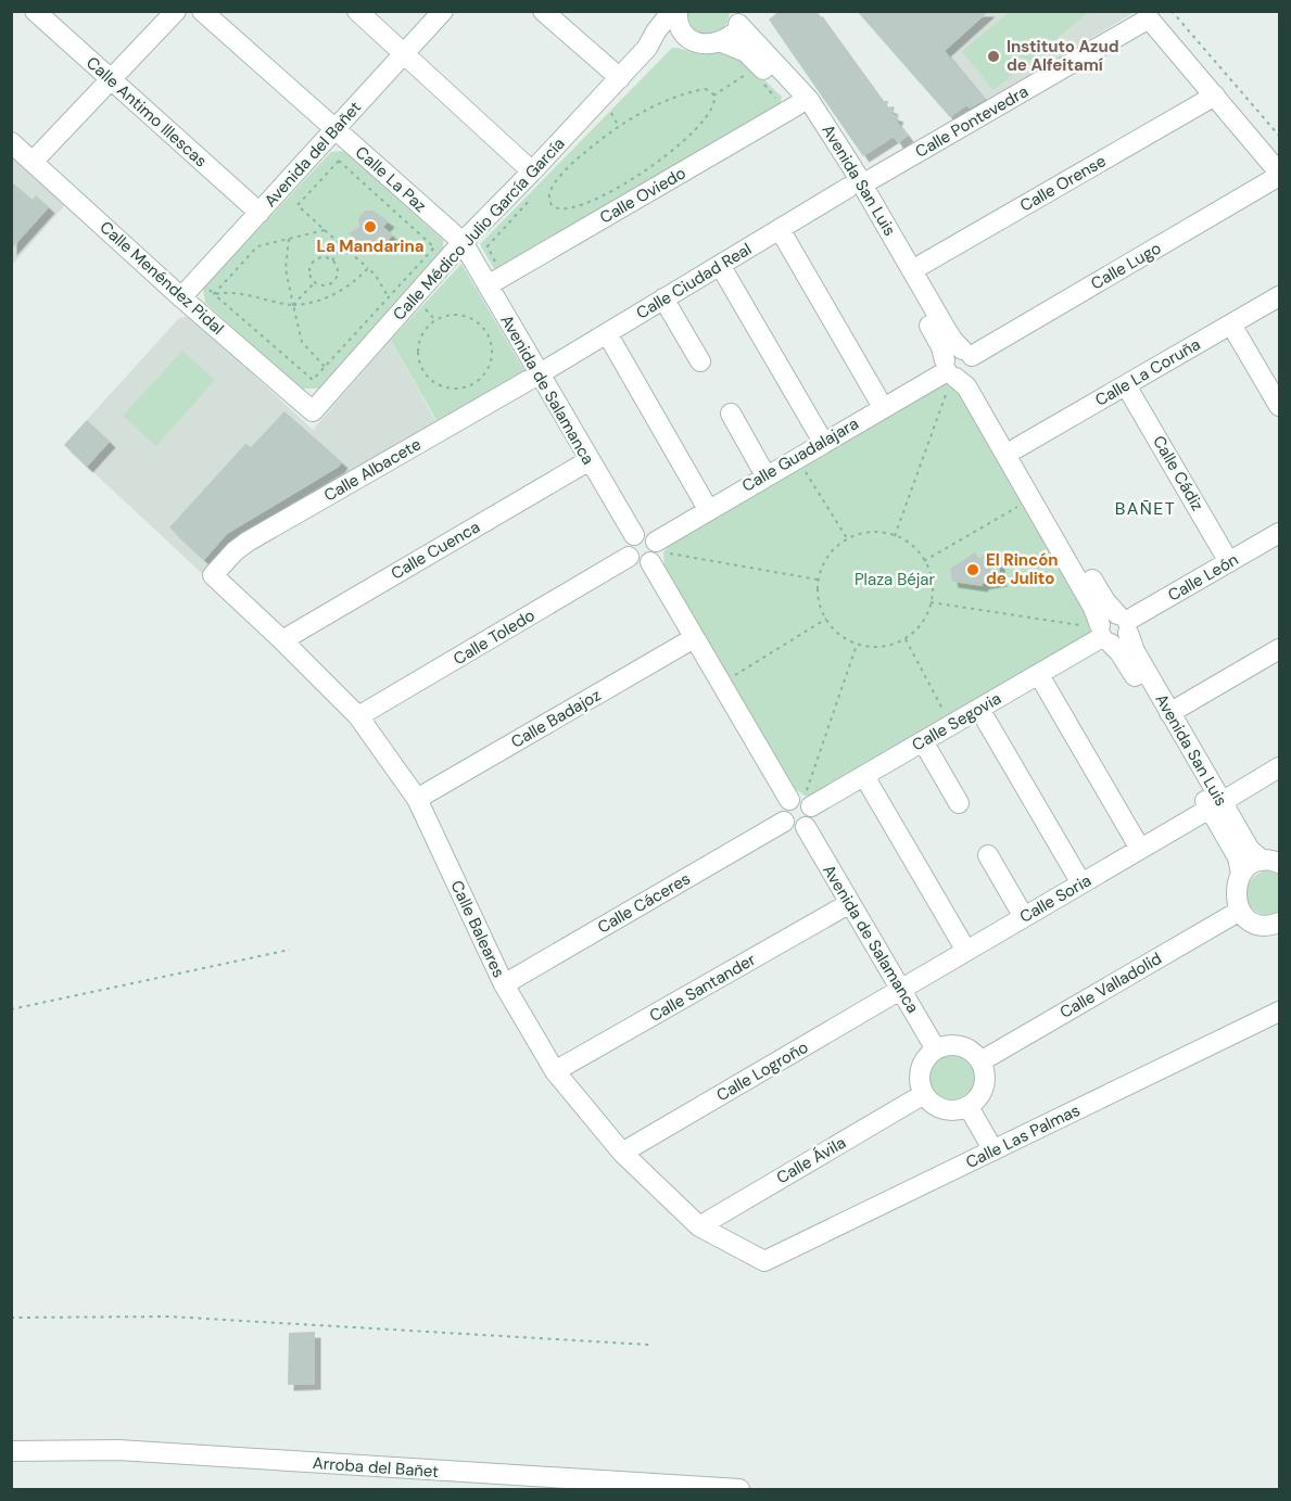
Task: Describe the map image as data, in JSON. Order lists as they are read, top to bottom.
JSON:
{
  "streets": {
    "street": [
      "Calle Antimo Illescas",
      "Calle Pontevedra",
      "Avenida del Bañet",
      "Calle La Paz",
      "Avenida San Luis",
      "Calle Orense",
      "Calle Oviedo",
      "Calle Médico Julio García García",
      "Calle Lugo",
      "Calle Menéndez Pidal",
      "Calle Ciudad Real",
      "Calle La Coruña",
      "Avenida de Salamanca",
      "Calle Guadalajara",
      "Calle Albacete",
      "Calle Cádiz",
      "Calle Cuenca",
      "Calle León",
      "Calle Toledo",
      "Calle Badajoz",
      "Calle Segovia",
      "Calle Soria",
      "Calle Cáceres",
      "Calle Baleares",
      "Calle Valladolid",
      "Calle Santander",
      "Calle Logroño",
      "Calle Las Palmas",
      "Calle Ávila",
      "Arroba del Bañet"
    ]
  },
  "crossings": [
    ["Calle Antimo Illescas", "Avenida del Bañet"],
    ["Calle Pontevedra", "Avenida San Luis"],
    ["Calle Pontevedra", "Calle Orense"],
    ["Calle Pontevedra", "Calle Ciudad Real"],
    ["Avenida del Bañet", "Calle La Paz"],
    ["Avenida del Bañet", "Calle Menéndez Pidal"],
    ["Calle La Paz", "Calle Médico Julio García García"],
    ["Calle La Paz", "Avenida de Salamanca"],
    ["Avenida San Luis", "Calle Orense"],
    ["Avenida San Luis", "Calle Oviedo"],
    ["Avenida San Luis", "Calle Lugo"],
    ["Avenida San Luis", "Calle Ciudad Real"],
    ["Avenida San Luis", "Calle La Coruña"],
    ["Avenida San Luis", "Calle Guadalajara"],
    ["Avenida San Luis", "Calle León"],
    ["Avenida San Luis", "Calle Segovia"],
    ["Avenida San Luis", "Calle Soria"],
    ["Calle Oviedo", "Avenida de Salamanca"],
    ["Calle Médico Julio García García", "Calle Menéndez Pidal"],
    ["Calle Médico Julio García García", "Avenida de Salamanca"],
    ["Calle Ciudad Real", "Avenida de Salamanca"],
    ["Calle Ciudad Real", "Calle Albacete"],
    ["Calle La Coruña", "Calle Cádiz"],
    ["Avenida de Salamanca", "Calle Guadalajara"],
    ["Avenida de Salamanca", "Calle Albacete"],
    ["Avenida de Salamanca", "Calle Cuenca"],
    ["Avenida de Salamanca", "Calle Toledo"],
    ["Avenida de Salamanca", "Calle Segovia"],
    ["Avenida de Salamanca", "Calle Soria"],
    ["Avenida de Salamanca", "Calle Cáceres"],
    ["Avenida de Salamanca", "Calle Valladolid"],
    ["Avenida de Salamanca", "Calle Santander"],
    ["Avenida de Salamanca", "Calle Logroño"],
    ["Avenida de Salamanca", "Calle Ávila"],
    ["Calle Guadalajara", "Calle Toledo"],
    ["Calle Albacete", "Calle Baleares"],
    ["Calle Cádiz", "Calle León"],
    ["Calle Cuenca", "Calle Baleares"],
    ["Calle Toledo", "Calle Baleares"],
    ["Calle Badajoz", "Calle Baleares"],
    ["Calle Segovia", "Calle Cáceres"],
    ["Calle Soria", "Calle Logroño"],
    ["Calle Cáceres", "Calle Baleares"],
    ["Calle Baleares", "Calle Santander"],
    ["Calle Baleares", "Calle Logroño"],
    ["Calle Baleares", "Calle Las Palmas"],
    ["Calle Baleares", "Calle Ávila"],
    ["Calle Valladolid", "Calle Ávila"]
  ],
  "districts": ["BAÑET"],
  "parks": ["Plaza Béjar"],
  "places": ["Instituto Azud de Alfeitamí", "La Mandarina", "El Rincón de Julito"]
}
